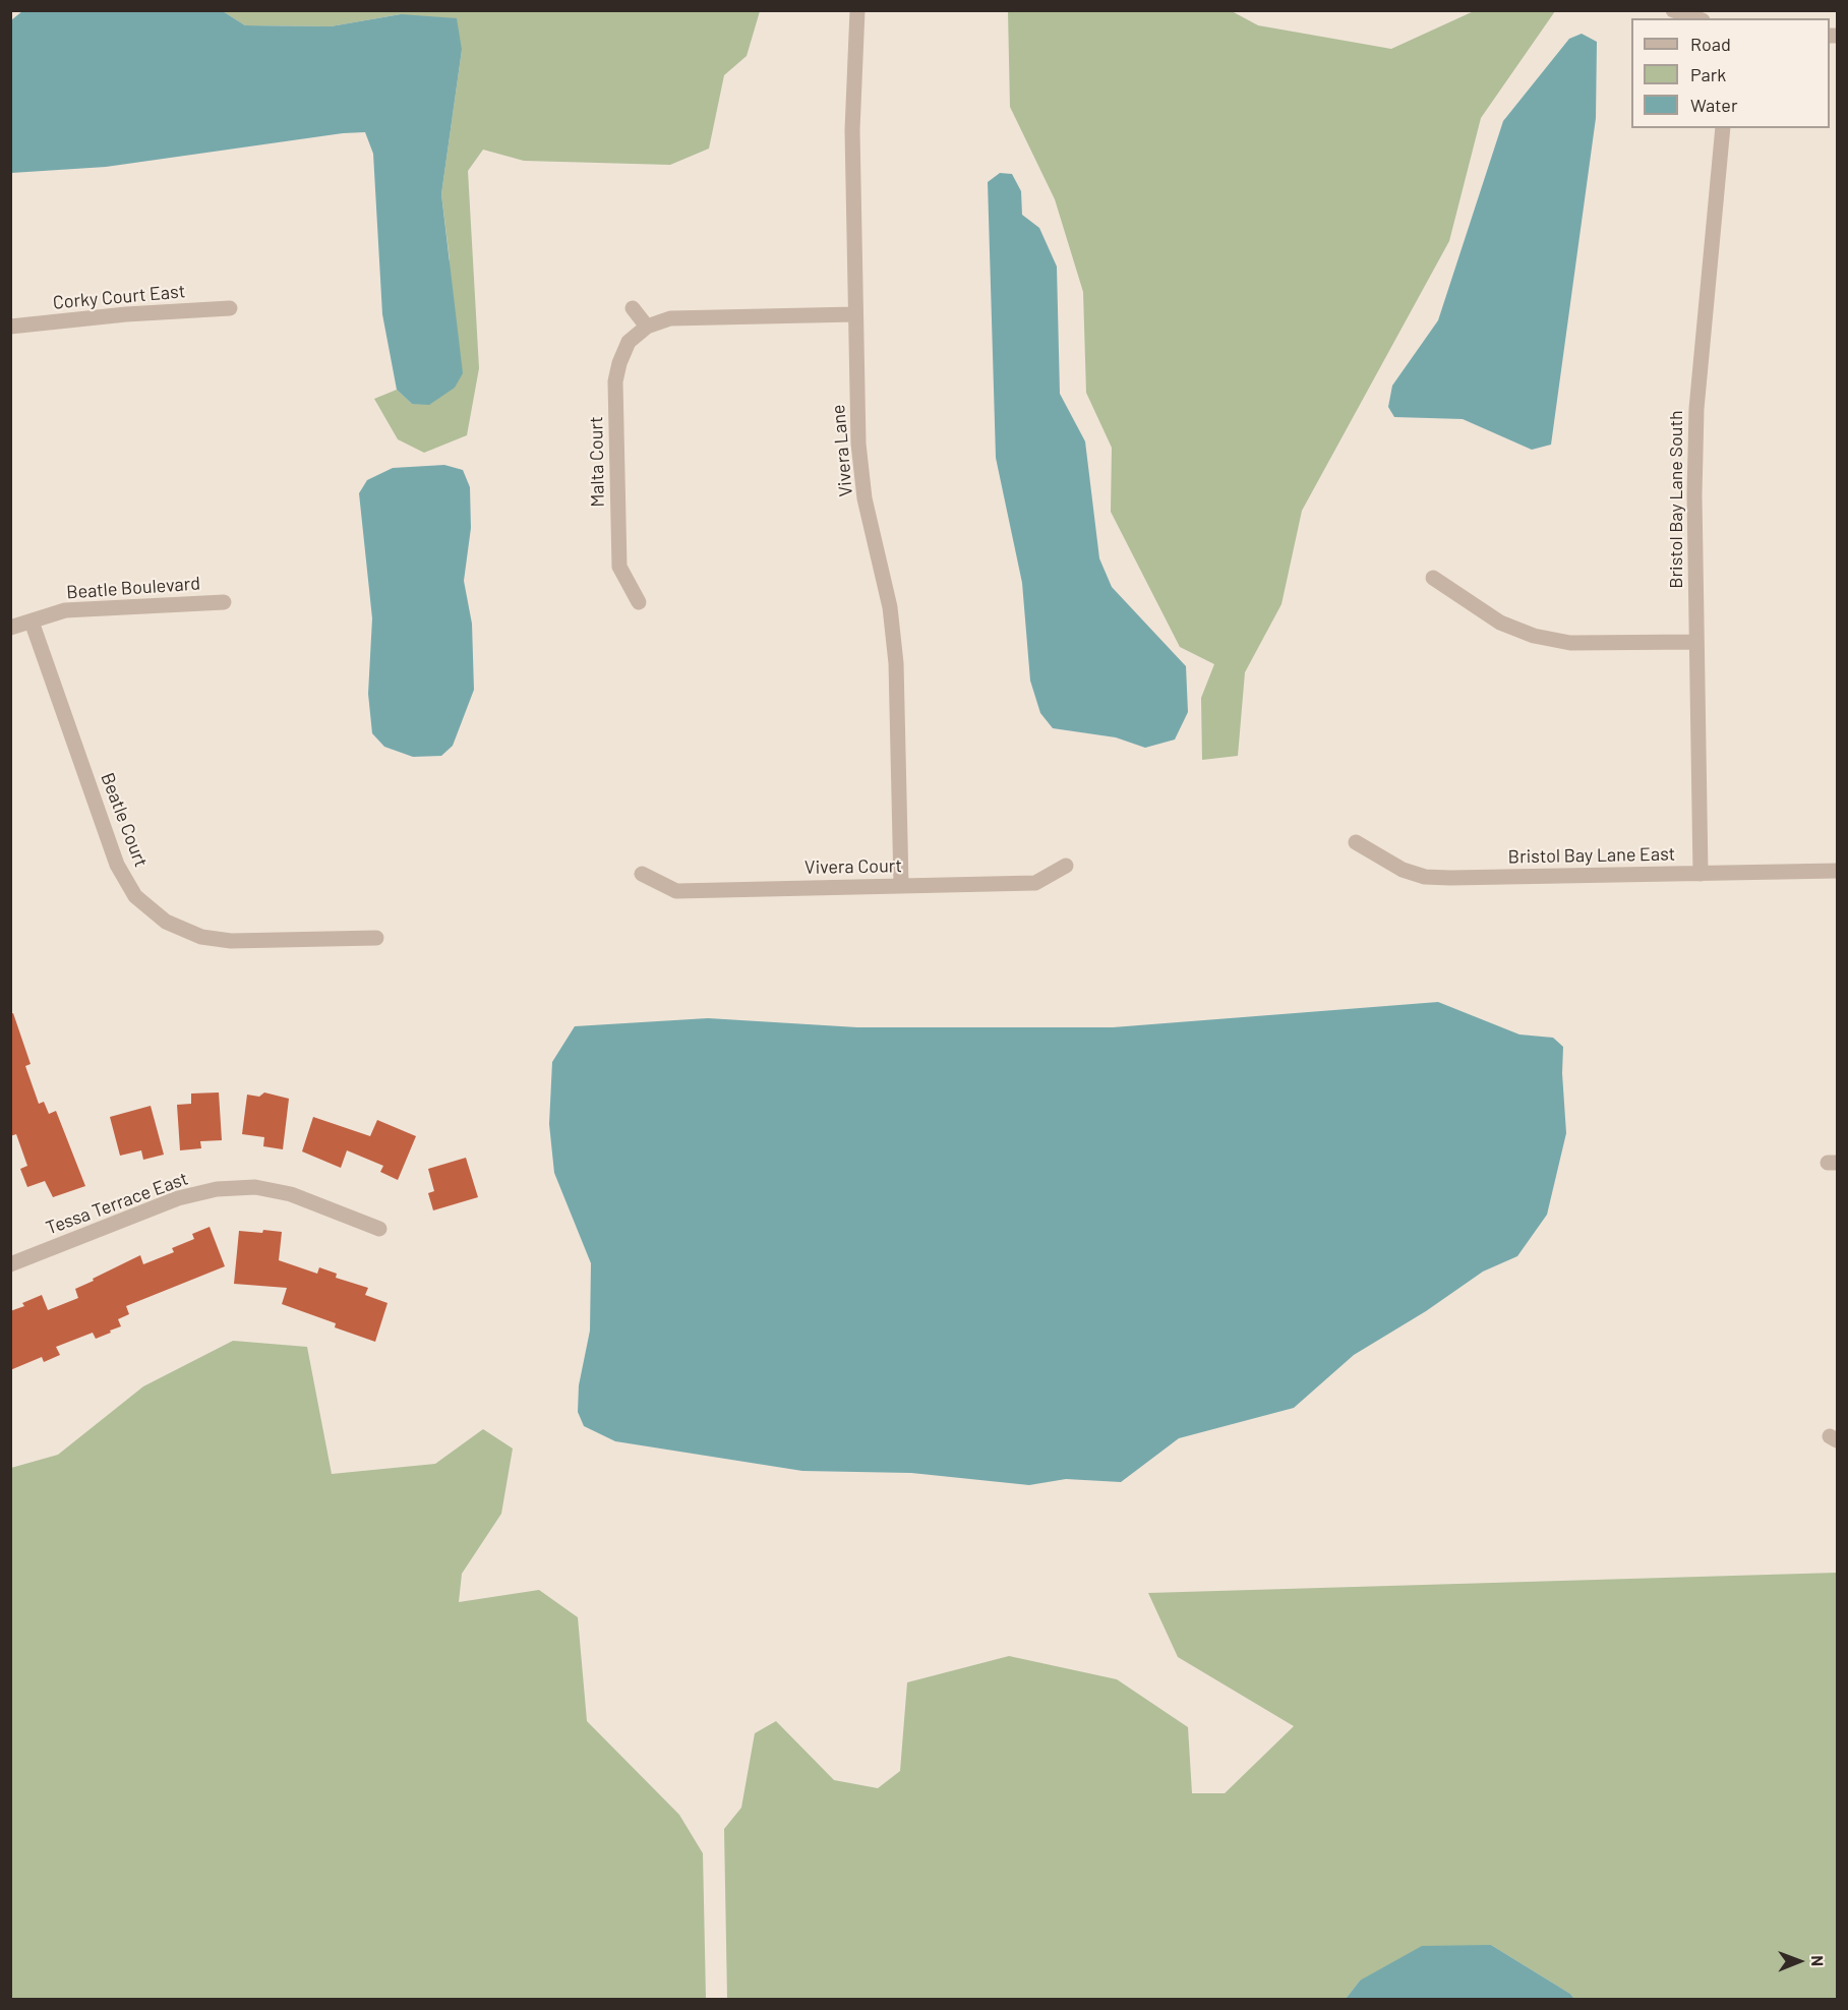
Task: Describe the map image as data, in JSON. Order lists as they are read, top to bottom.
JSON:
{
  "streets": {
    "street": [
      "Corky Court East",
      "Vivera Lane",
      "Malta Court",
      "Bristol Bay Lane South",
      "Beatle Boulevard",
      "Beatle Court",
      "Bristol Bay Lane East",
      "Vivera Court",
      "Tessa Terrace East"
    ]
  },
  "crossings": [
    ["Vivera Lane", "Malta Court"],
    ["Vivera Lane", "Vivera Court"],
    ["Bristol Bay Lane South", "Bristol Bay Lane East"],
    ["Beatle Boulevard", "Beatle Court"]
  ],
  "legend": ["Road", "Park", "Water"],
  "north": "right"
}
